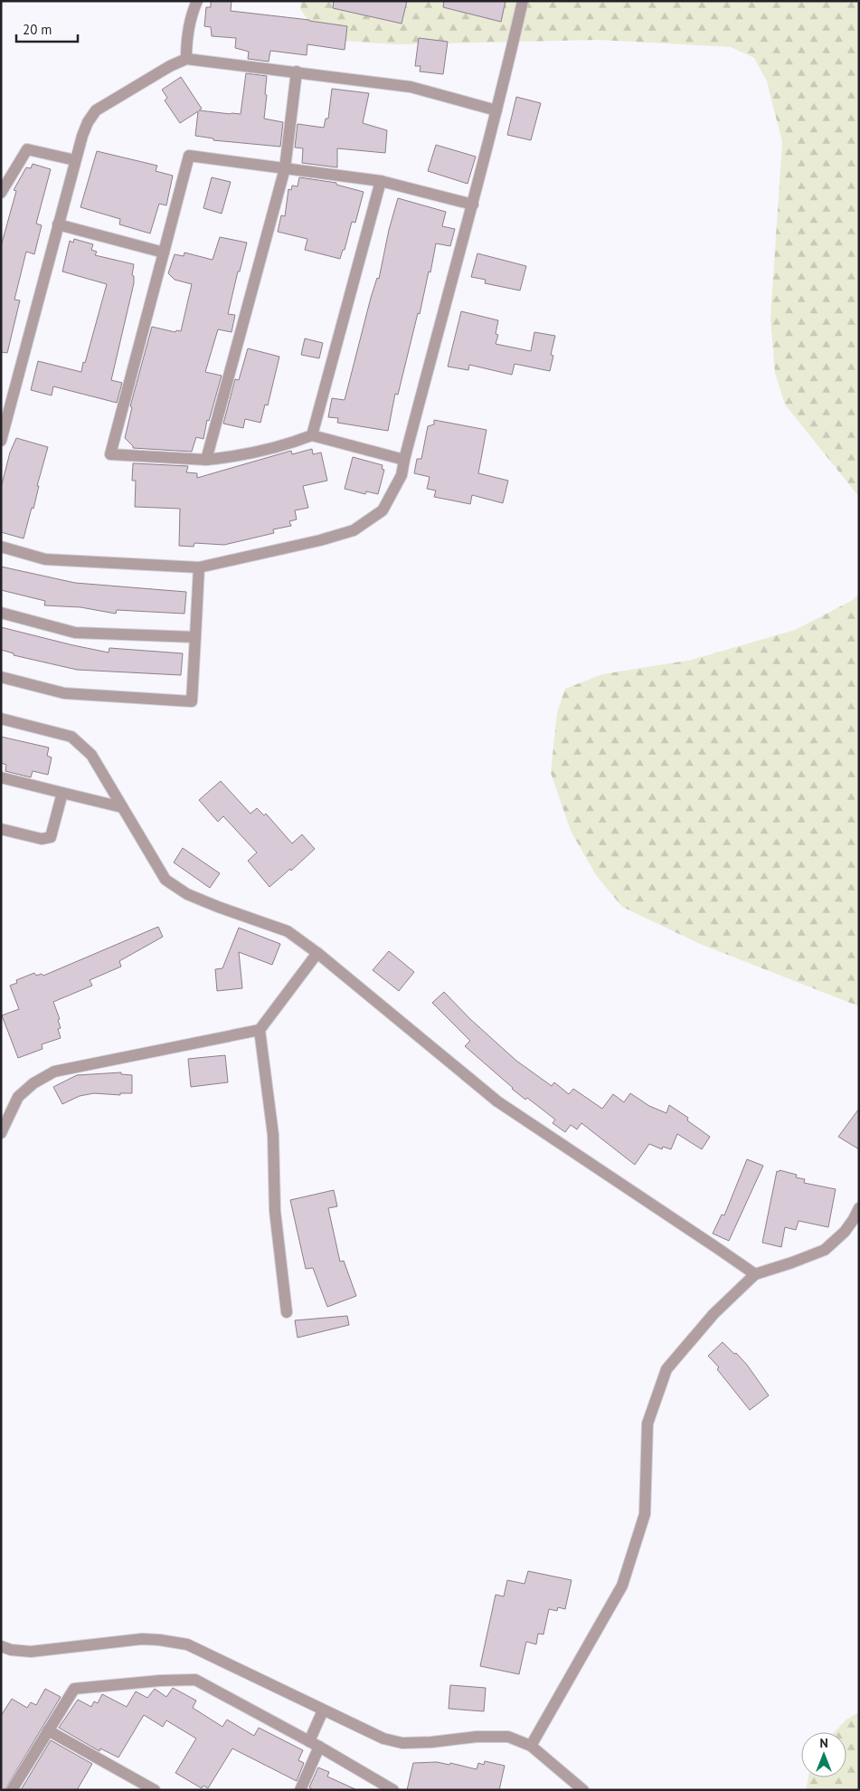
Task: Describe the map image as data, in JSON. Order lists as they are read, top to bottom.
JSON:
{
  "scale_bar": "20 m",
  "north": "top"
}
